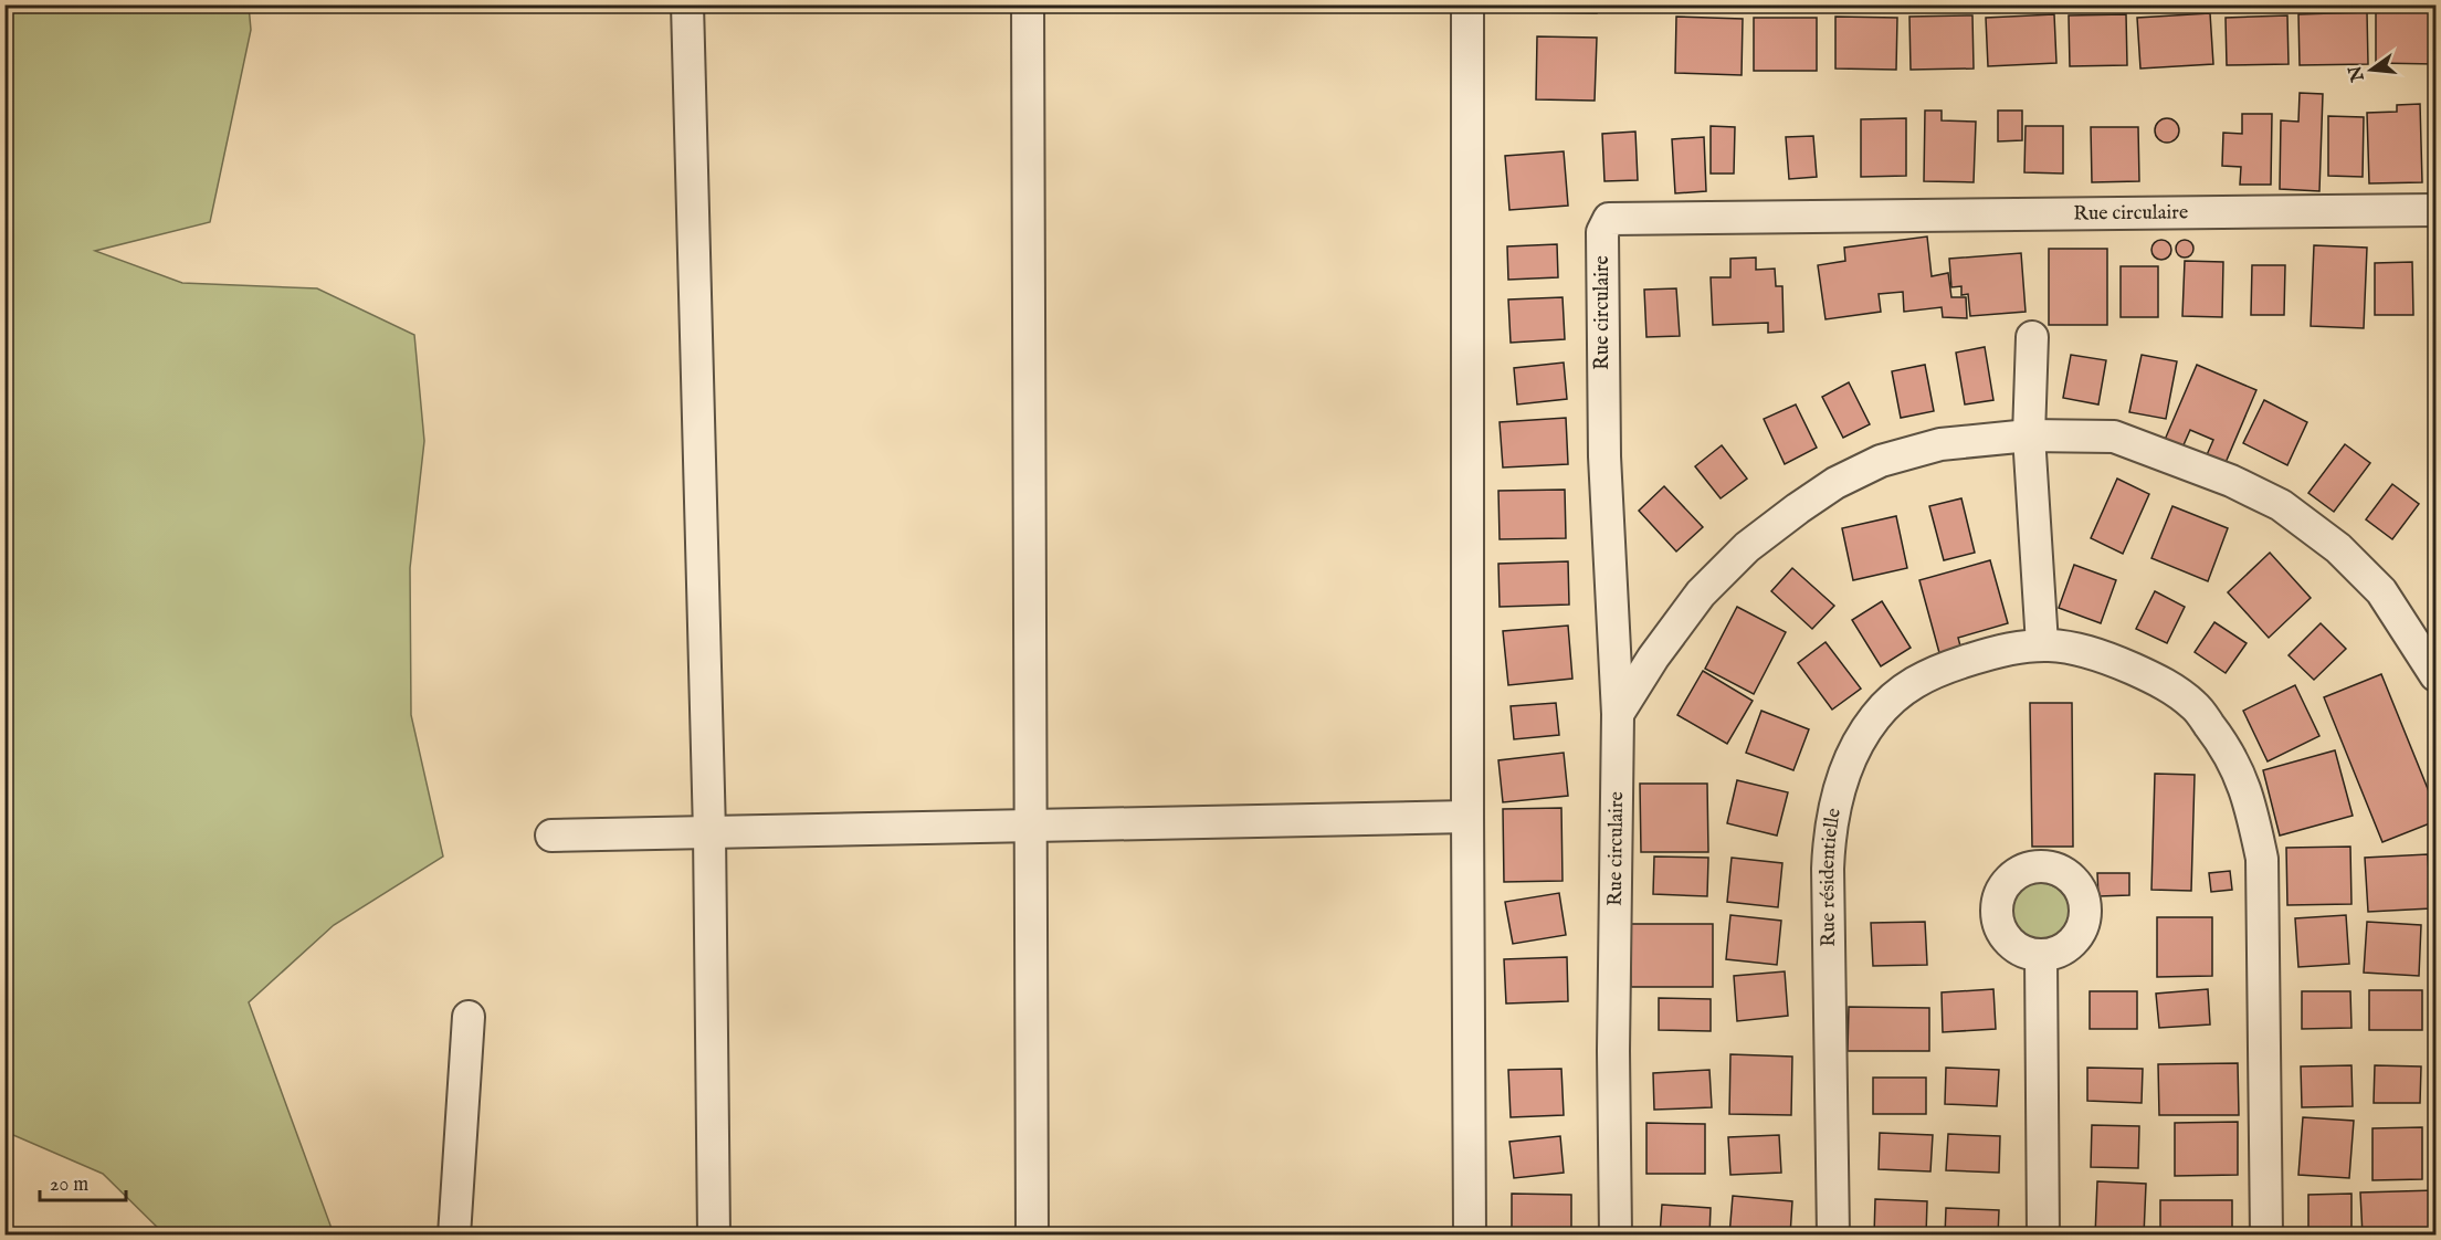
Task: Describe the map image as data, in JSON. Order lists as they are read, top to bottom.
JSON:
{
  "streets": {
    "street": ["Rue circulaire", "Rue résidentielle"]
  },
  "scale_bar": "20 m",
  "north": "left"
}
